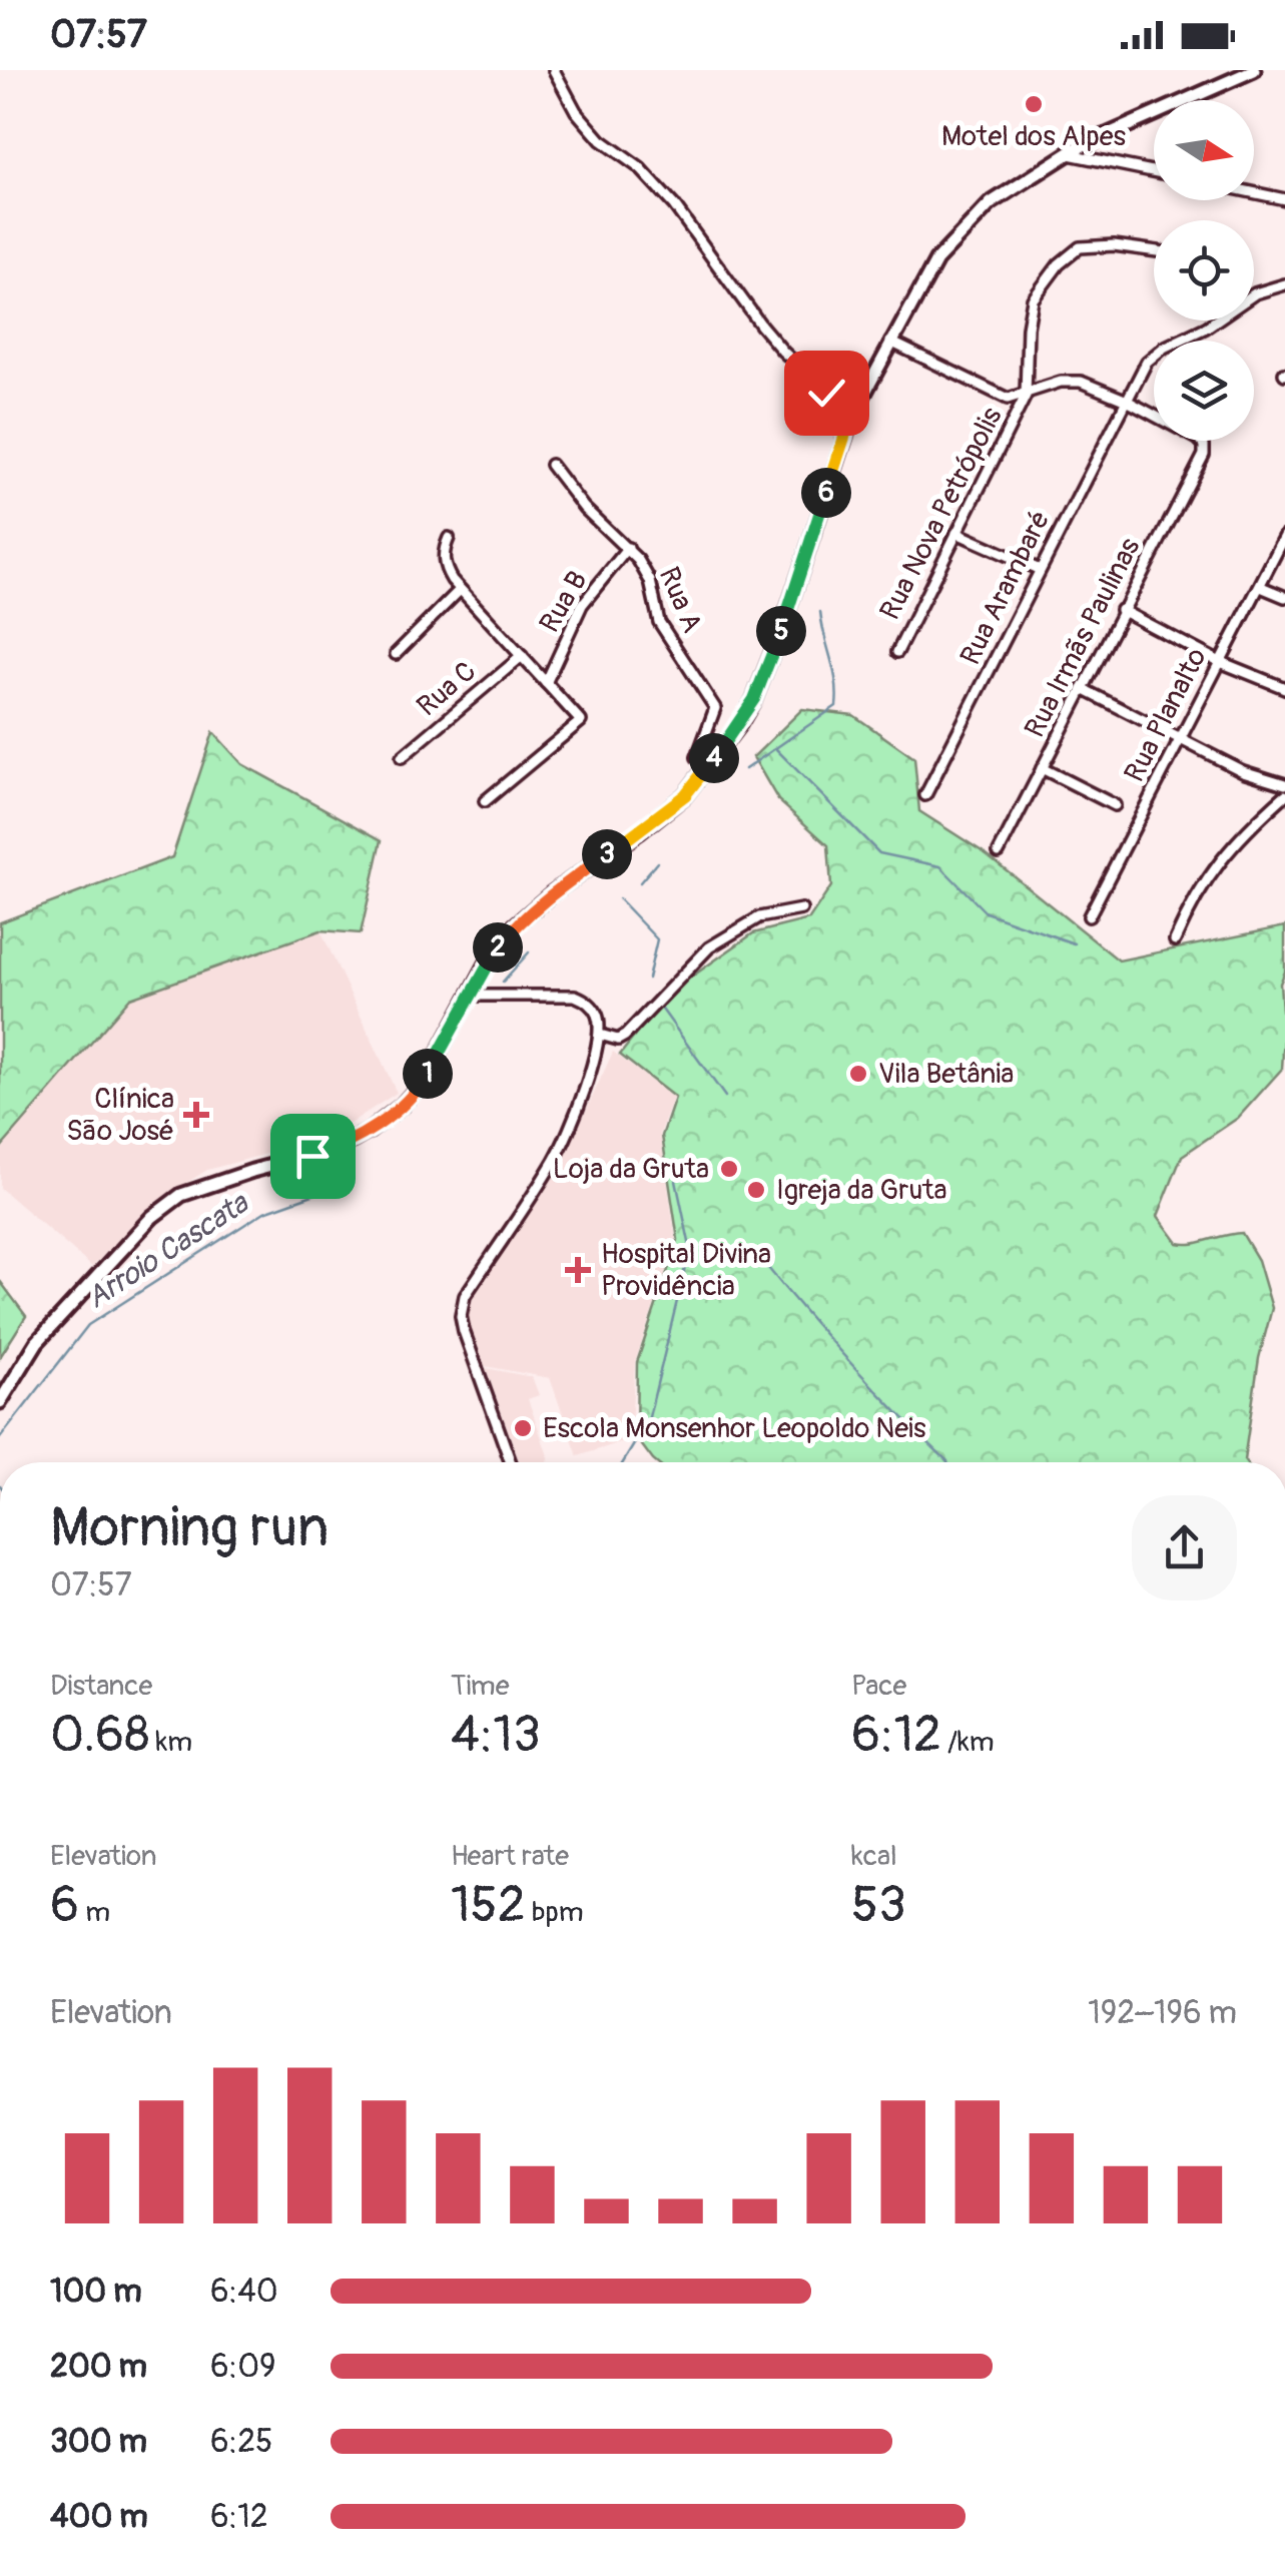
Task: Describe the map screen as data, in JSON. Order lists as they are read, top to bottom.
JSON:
{
  "streets": {
    "street": [
      "Rua Nova Petrópolis",
      "Rua Arambaré",
      "Rua A",
      "Rua B",
      "Rua Irmãs Paulinas",
      "Rua C",
      "Rua Planalto"
    ]
  },
  "crossings": [
    ["Rua Arambaré", "Rua Irmãs Paulinas"],
    ["Rua A", "Rua B"]
  ],
  "water": ["Arroio Cascata"],
  "places": {
    "other": [
      "Motel dos Alpes",
      "Vila Betânia",
      "Loja da Gruta",
      "Igreja da Gruta",
      "Escola Monsenhor Leopoldo Neis"
    ],
    "health": ["Clínica São José", "Hospital Divina Providência"]
  },
  "north": "right",
  "page": {
    "status": "07:57",
    "pins": [
      "6",
      "5",
      "4",
      "3",
      "2",
      "1"
    ],
    "heading": ["Morning run", "07:57"],
    "stats": [
      ["Distance", "0.68 km"],
      ["Time", "4:13"],
      ["Pace", "6:12 /km"],
      ["Elevation", "6 m"],
      ["Heart rate", "152 bpm"],
      ["kcal", "53"]
    ],
    "chart": ["Elevation", "192–196 m"],
    "list": [
      {
        "name": "100 m",
        "note": "6:40"
      },
      {
        "name": "200 m",
        "note": "6:09"
      },
      {
        "name": "300 m",
        "note": "6:25"
      },
      {
        "name": "400 m",
        "note": "6:12"
      }
    ]
  }
}
